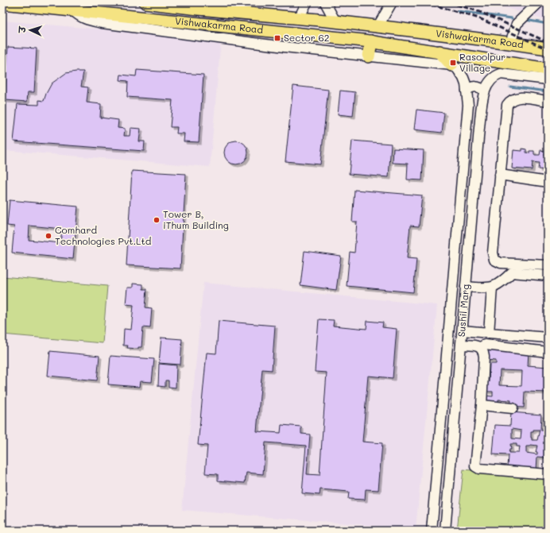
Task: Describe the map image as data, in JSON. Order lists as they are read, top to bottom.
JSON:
{
  "streets": {
    "main road": ["Vishwakarma Road"],
    "street": ["Sushil Marg"]
  },
  "places": {
    "transit": ["Sector 62", "Rasoolpur Village"],
    "other": ["Tower B, iThum Building", "Comhard Technologies Pvt.Ltd"]
  },
  "north": "left"
}
